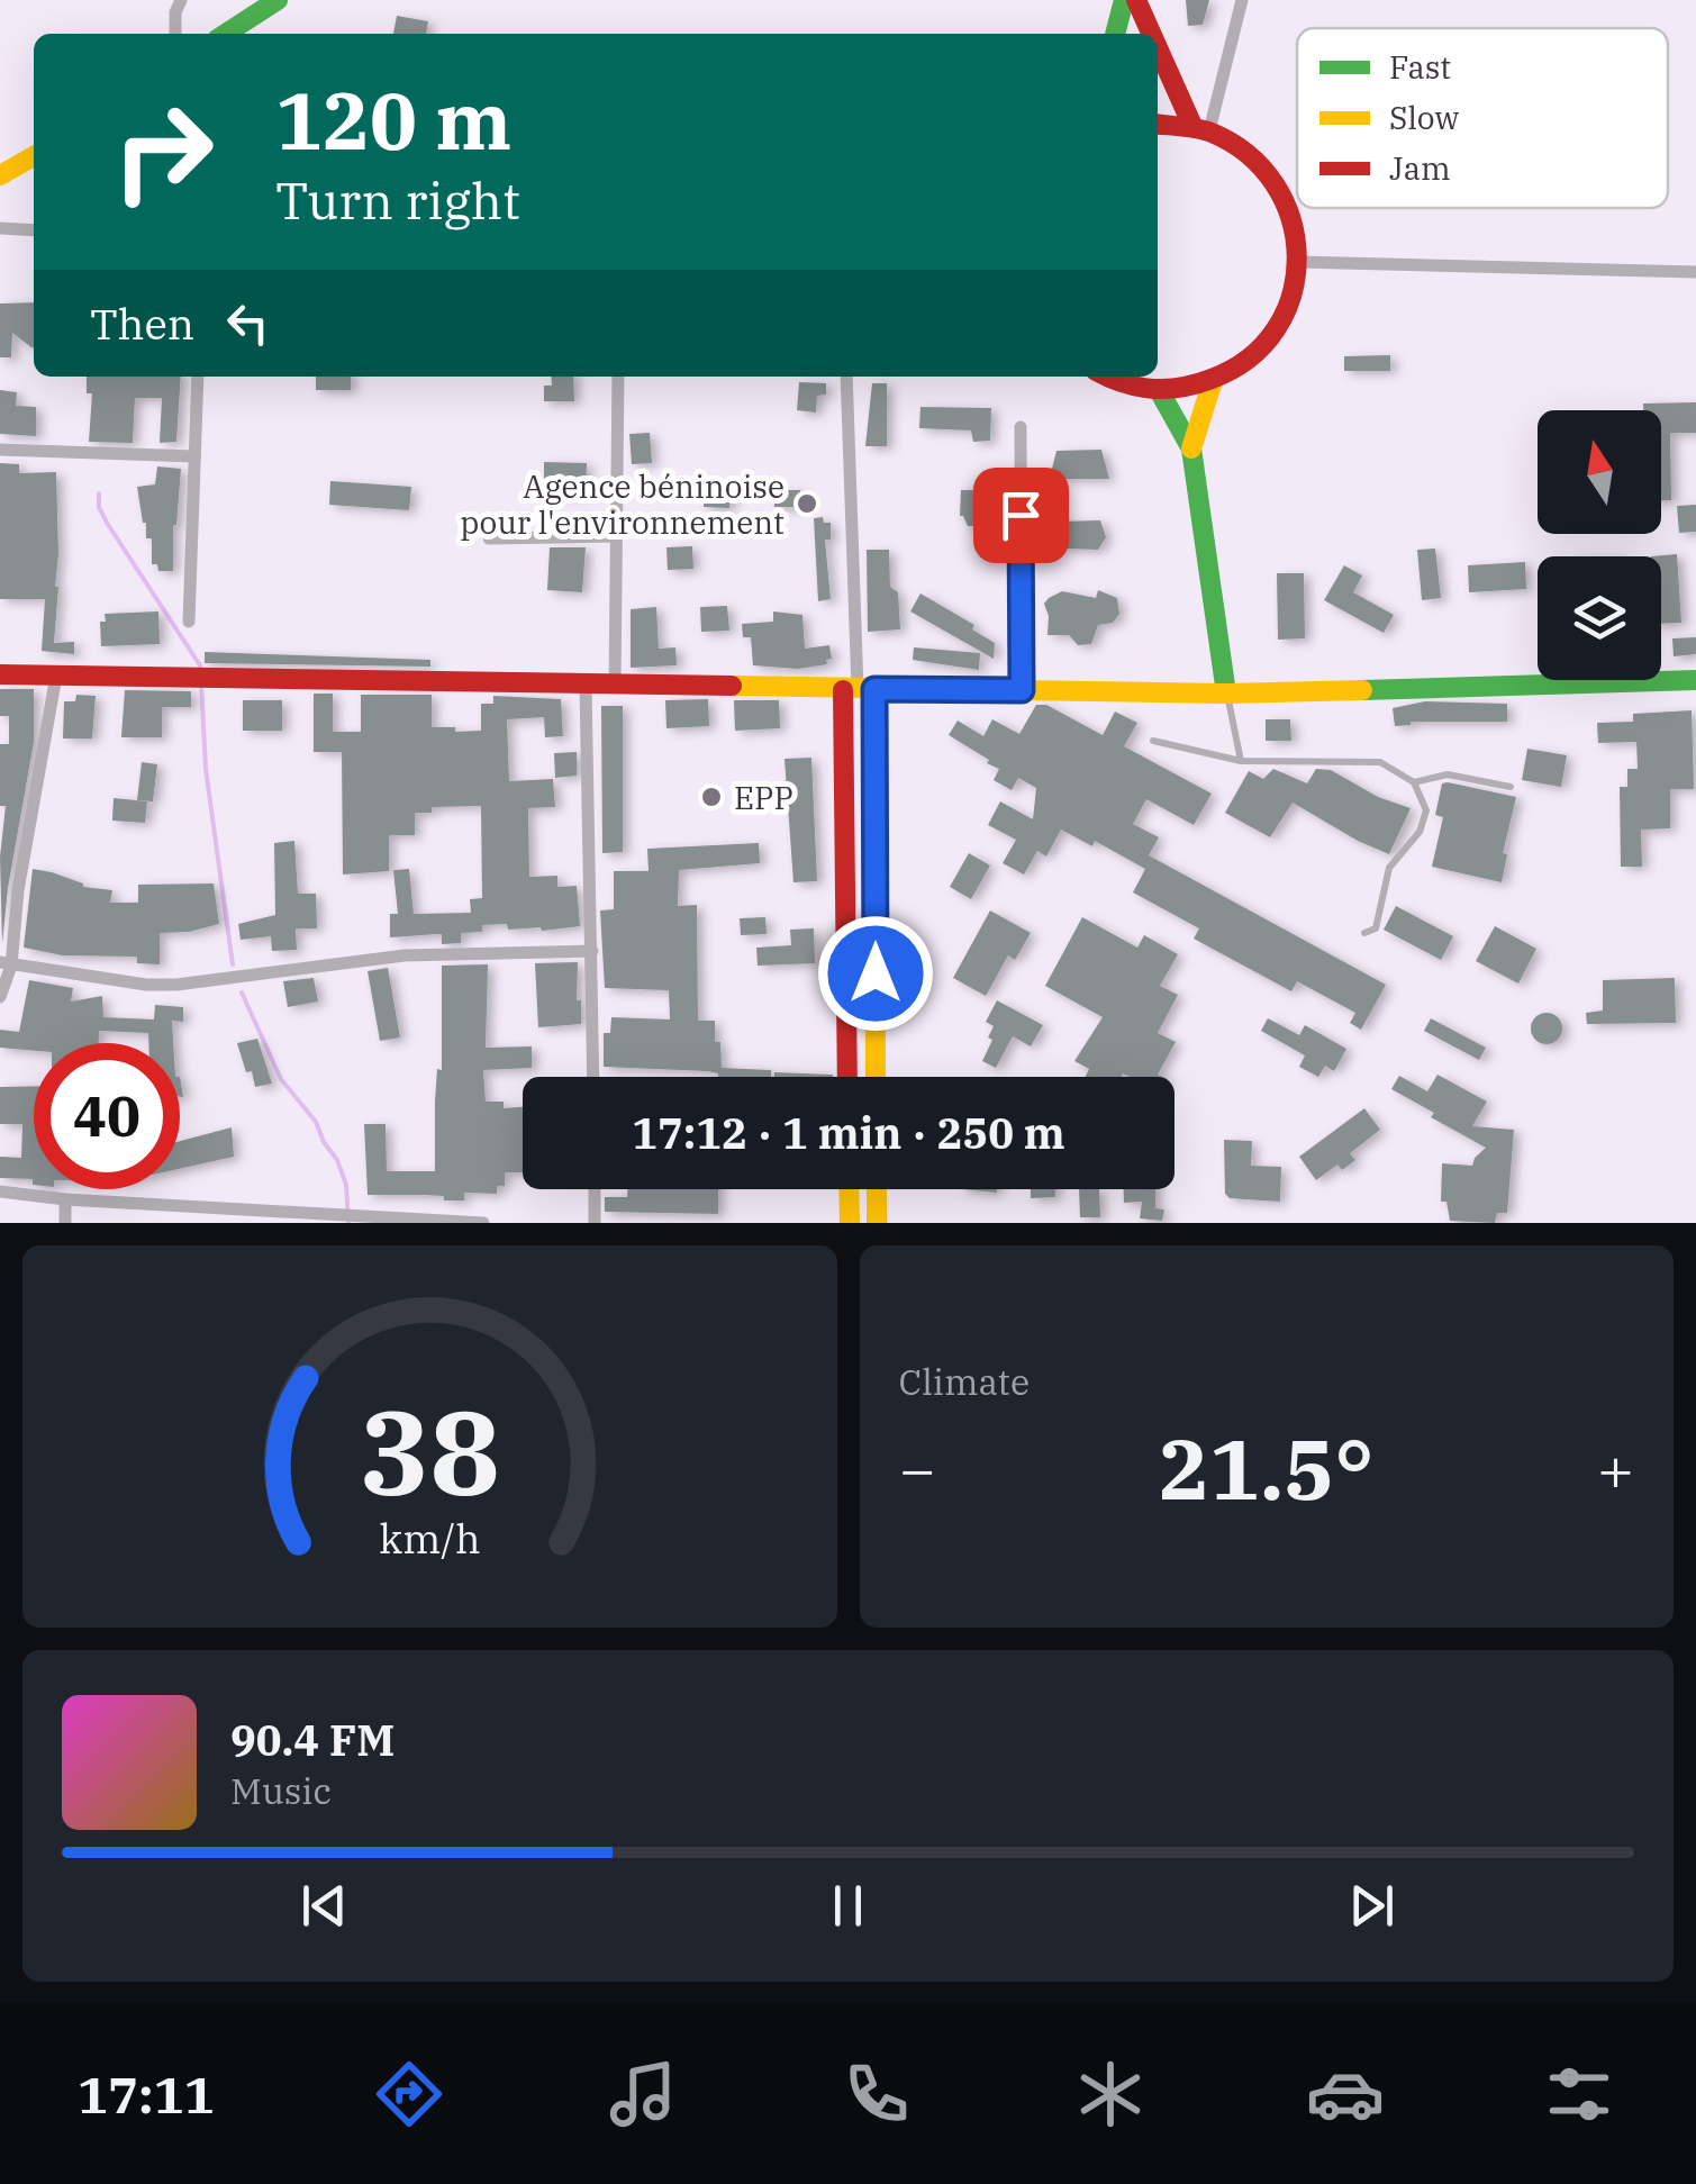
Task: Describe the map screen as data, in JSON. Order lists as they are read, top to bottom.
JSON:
{
  "places": ["Agence béninoise pour l'environnement", "EPP"],
  "legend": ["Fast", "Slow", "Jam"],
  "north": "top",
  "page": {
    "turn": ["120 m", "Turn right"],
    "then": "Then",
    "limit": "40",
    "trip": "17:12 · 1 min · 250 m",
    "tile": "Climate",
    "heat": ["−", "21.5°", "+"],
    "song": ["90.4 FM", "Music"],
    "tabs": "17:11",
    "gauge": ["38", "km/h"]
  }
}
